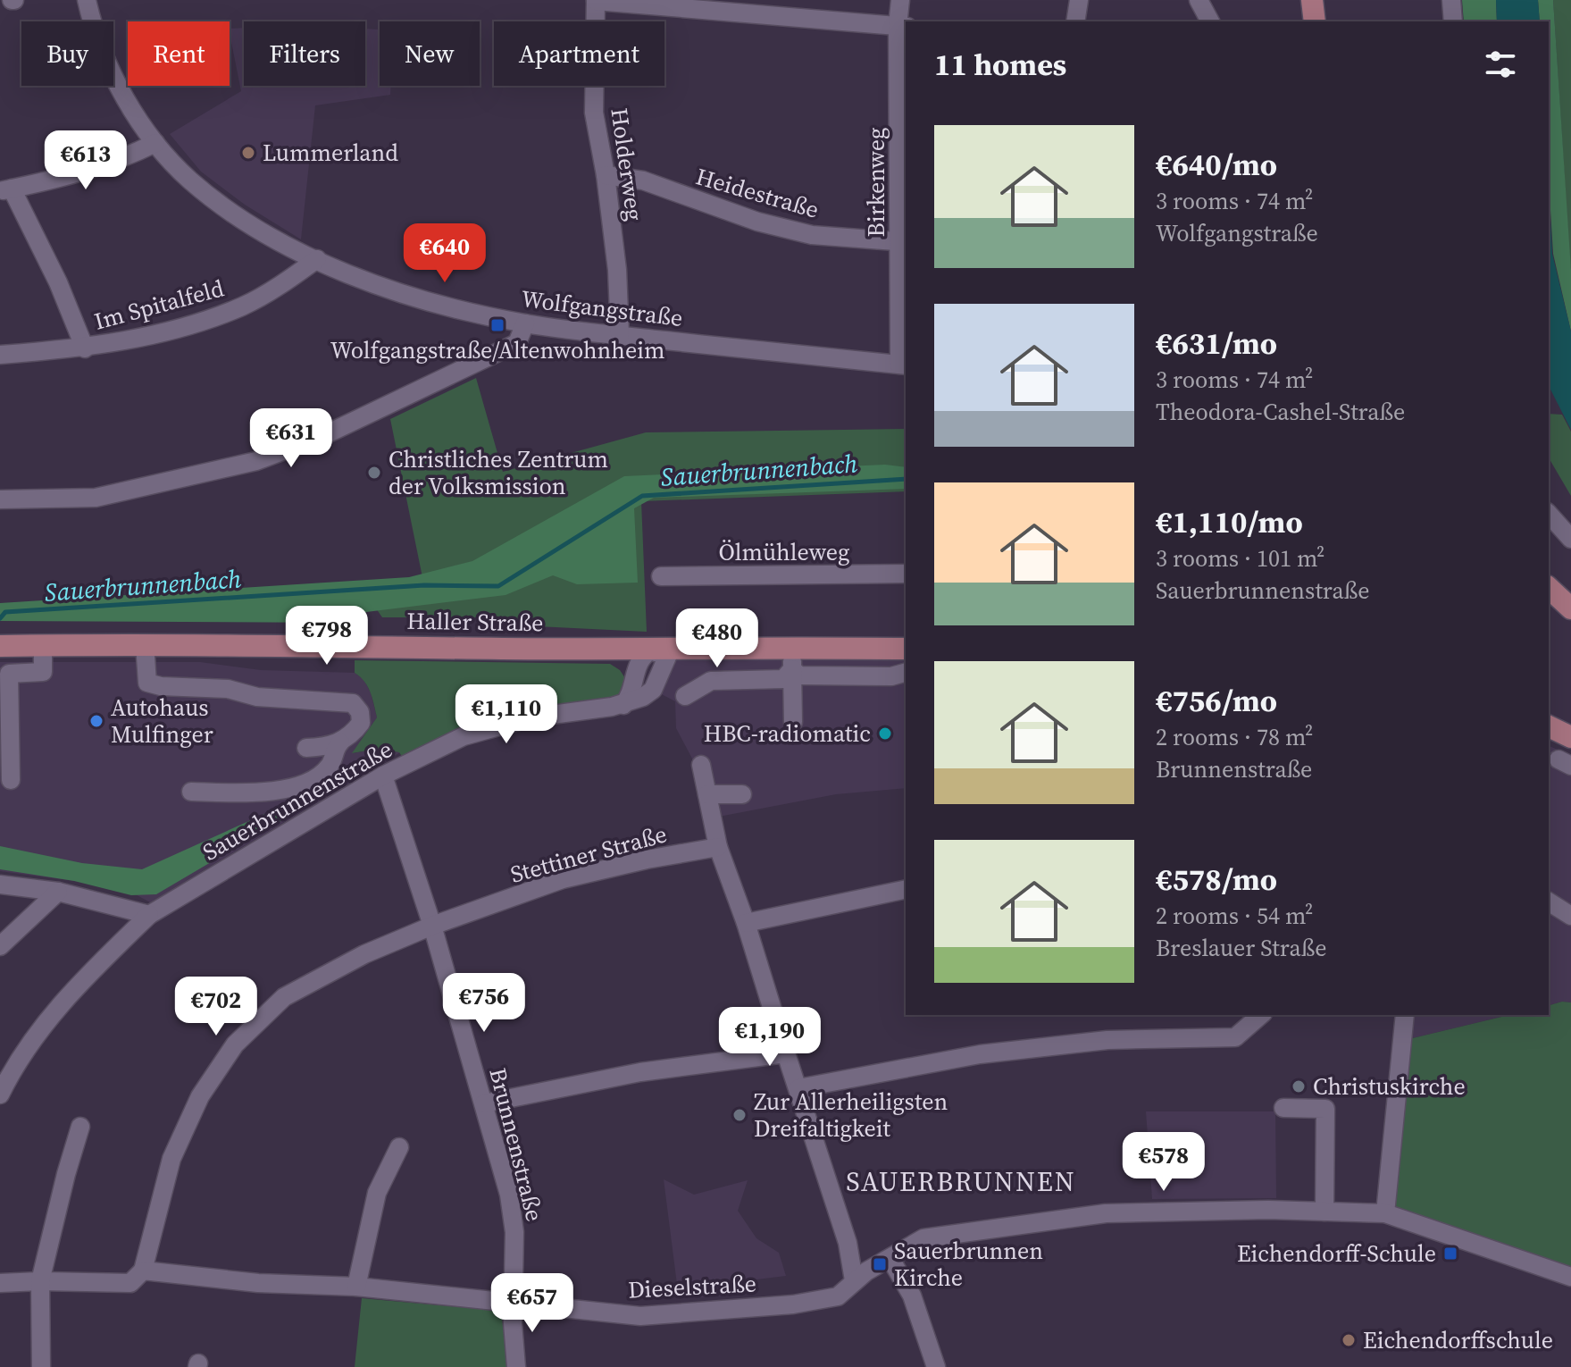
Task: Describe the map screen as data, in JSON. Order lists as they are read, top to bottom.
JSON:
{
  "streets": {
    "main road": ["Haller Straße"],
    "street": [
      "Holderweg",
      "Birkenweg",
      "Heidestraße",
      "Im Spitalfeld",
      "Wolfgangstraße",
      "Ölmühleweg",
      "Sauerbrunnenstraße",
      "Stettiner Straße",
      "Brunnenstraße",
      "Dieselstraße"
    ]
  },
  "crossings": [
    ["Holderweg", "Heidestraße"],
    ["Holderweg", "Wolfgangstraße"],
    ["Birkenweg", "Heidestraße"],
    ["Birkenweg", "Wolfgangstraße"],
    ["Im Spitalfeld", "Wolfgangstraße"],
    ["Haller Straße", "Sauerbrunnenstraße"],
    ["Sauerbrunnenstraße", "Brunnenstraße"],
    ["Stettiner Straße", "Brunnenstraße"],
    ["Stettiner Straße", "Dieselstraße"],
    ["Brunnenstraße", "Dieselstraße"]
  ],
  "districts": ["SAUERBRUNNEN"],
  "water": ["Sauerbrunnenbach"],
  "places": {
    "other": [
      "Lummerland",
      "Christliches Zentrum der Volksmission",
      "Autohaus Mulfinger",
      "HBC-radiomatic",
      "Christuskirche",
      "Zur Allerheiligsten Dreifaltigkeit",
      "Eichendorffschule"
    ],
    "transit": ["Wolfgangstraße/Altenwohnheim", "Eichendorff-Schule", "Sauerbrunnen Kirche"]
  },
  "page": {
    "chip": [
      "Buy",
      "Rent",
      "Filters",
      "New",
      "Apartment"
    ],
    "heading": "11 homes",
    "list": [
      {
        "name": "€640/mo",
        "note": "3 rooms · 74 m² · Wolfgangstraße"
      },
      {
        "name": "€631/mo",
        "note": "3 rooms · 74 m² · Theodora-Cashel-Straße"
      },
      {
        "name": "€1,110/mo",
        "note": "3 rooms · 101 m² · Sauerbrunnenstraße"
      },
      {
        "name": "€756/mo",
        "note": "2 rooms · 78 m² · Brunnenstraße"
      },
      {
        "name": "€578/mo",
        "note": "2 rooms · 54 m² · Breslauer Straße"
      }
    ],
    "price": [
      "€613",
      "€640",
      "€631",
      "€798",
      "€480",
      "€1,110",
      "€756",
      "€702",
      "€1,190",
      "€578",
      "€657"
    ]
  }
}
